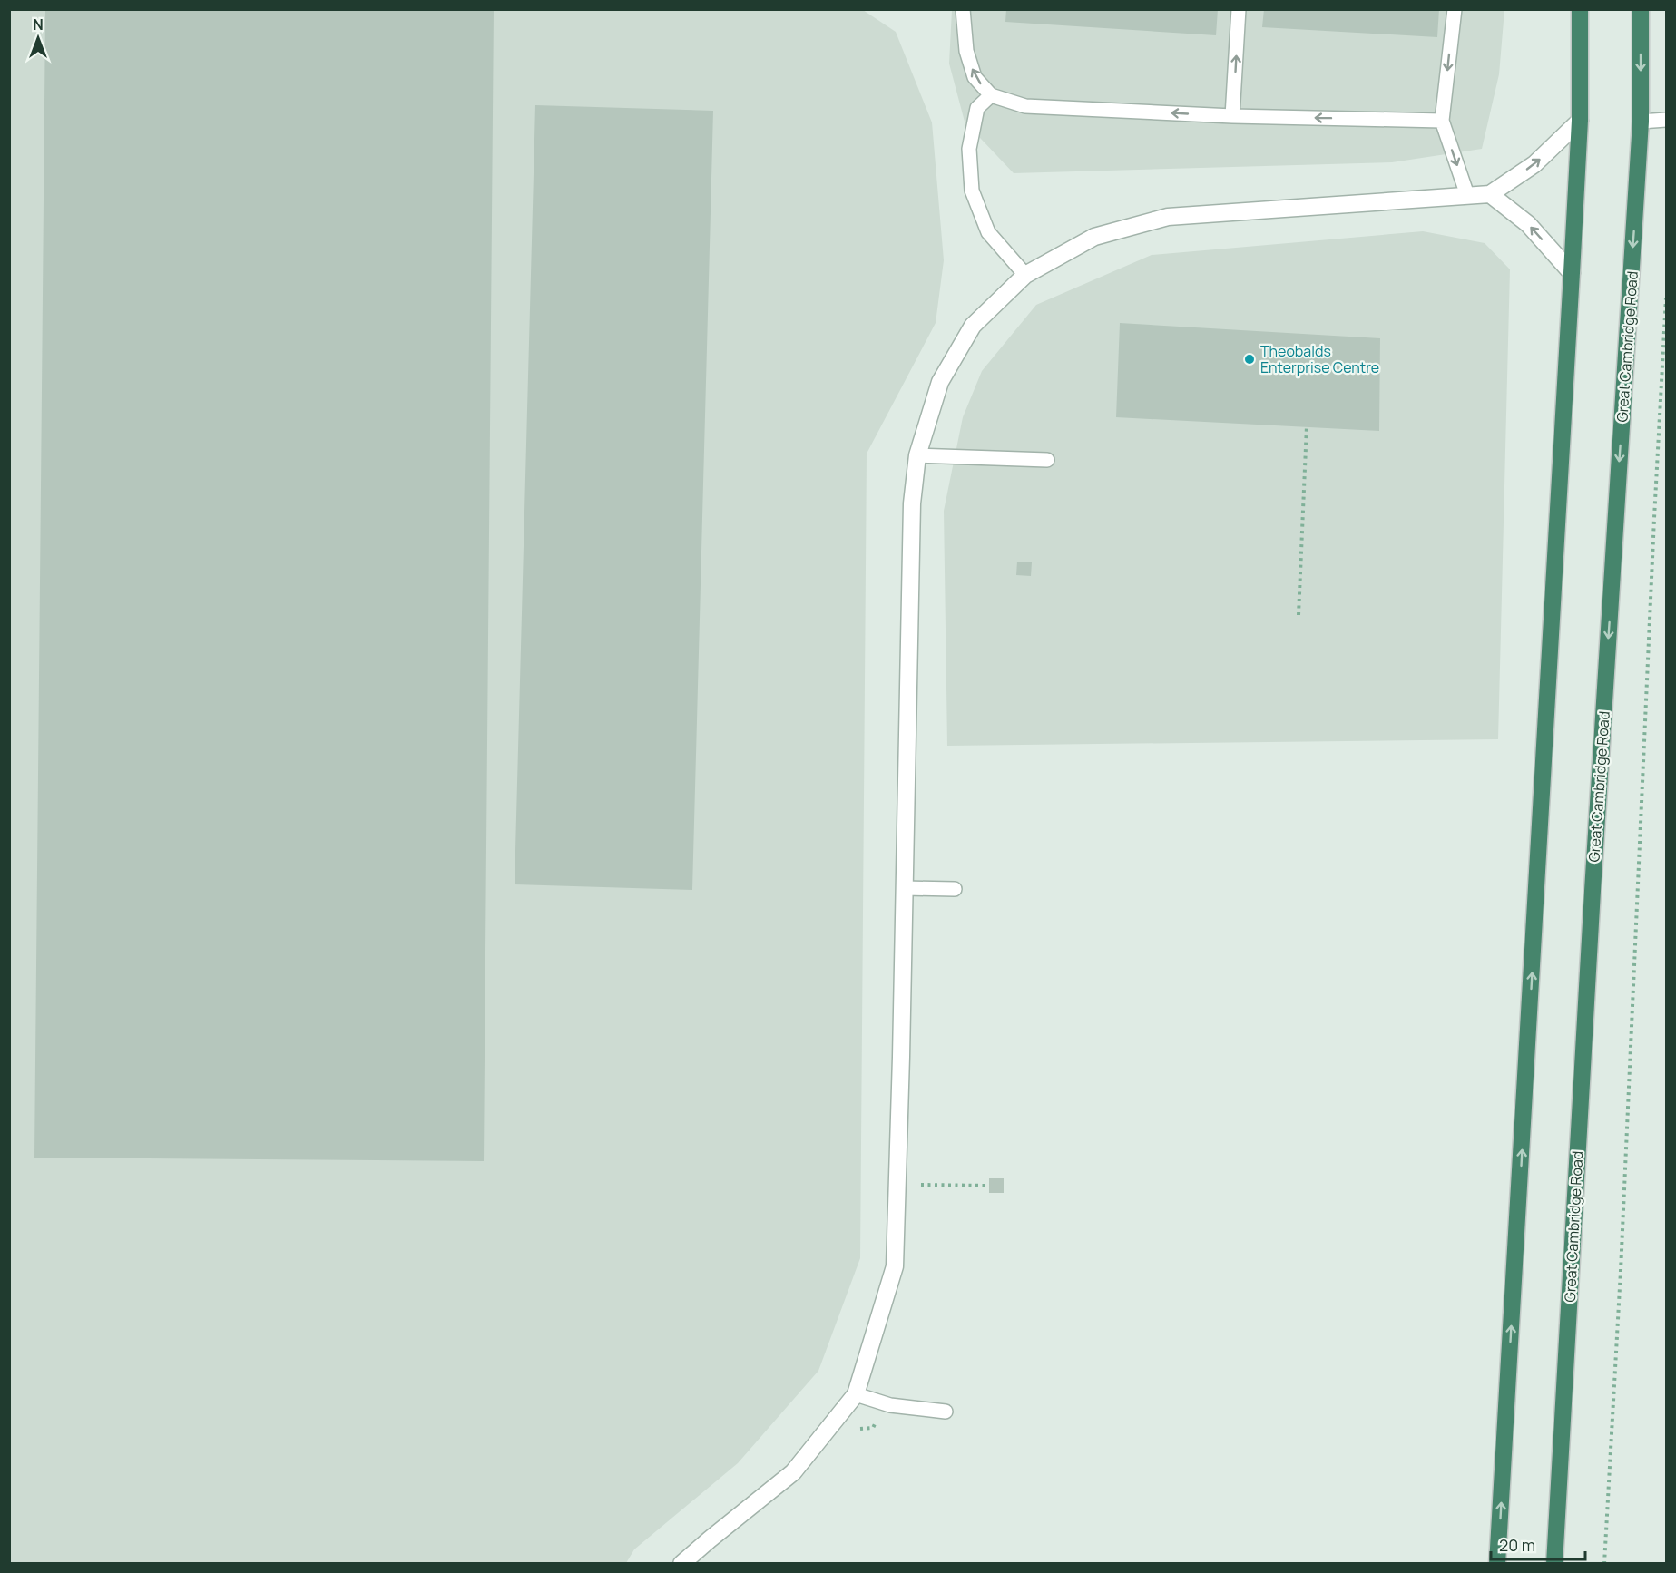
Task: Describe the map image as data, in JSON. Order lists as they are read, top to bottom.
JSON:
{
  "streets": {
    "highway": ["Great Cambridge Road"]
  },
  "places": ["Theobalds Enterprise Centre"],
  "scale_bar": "20 m",
  "north": "top"
}
